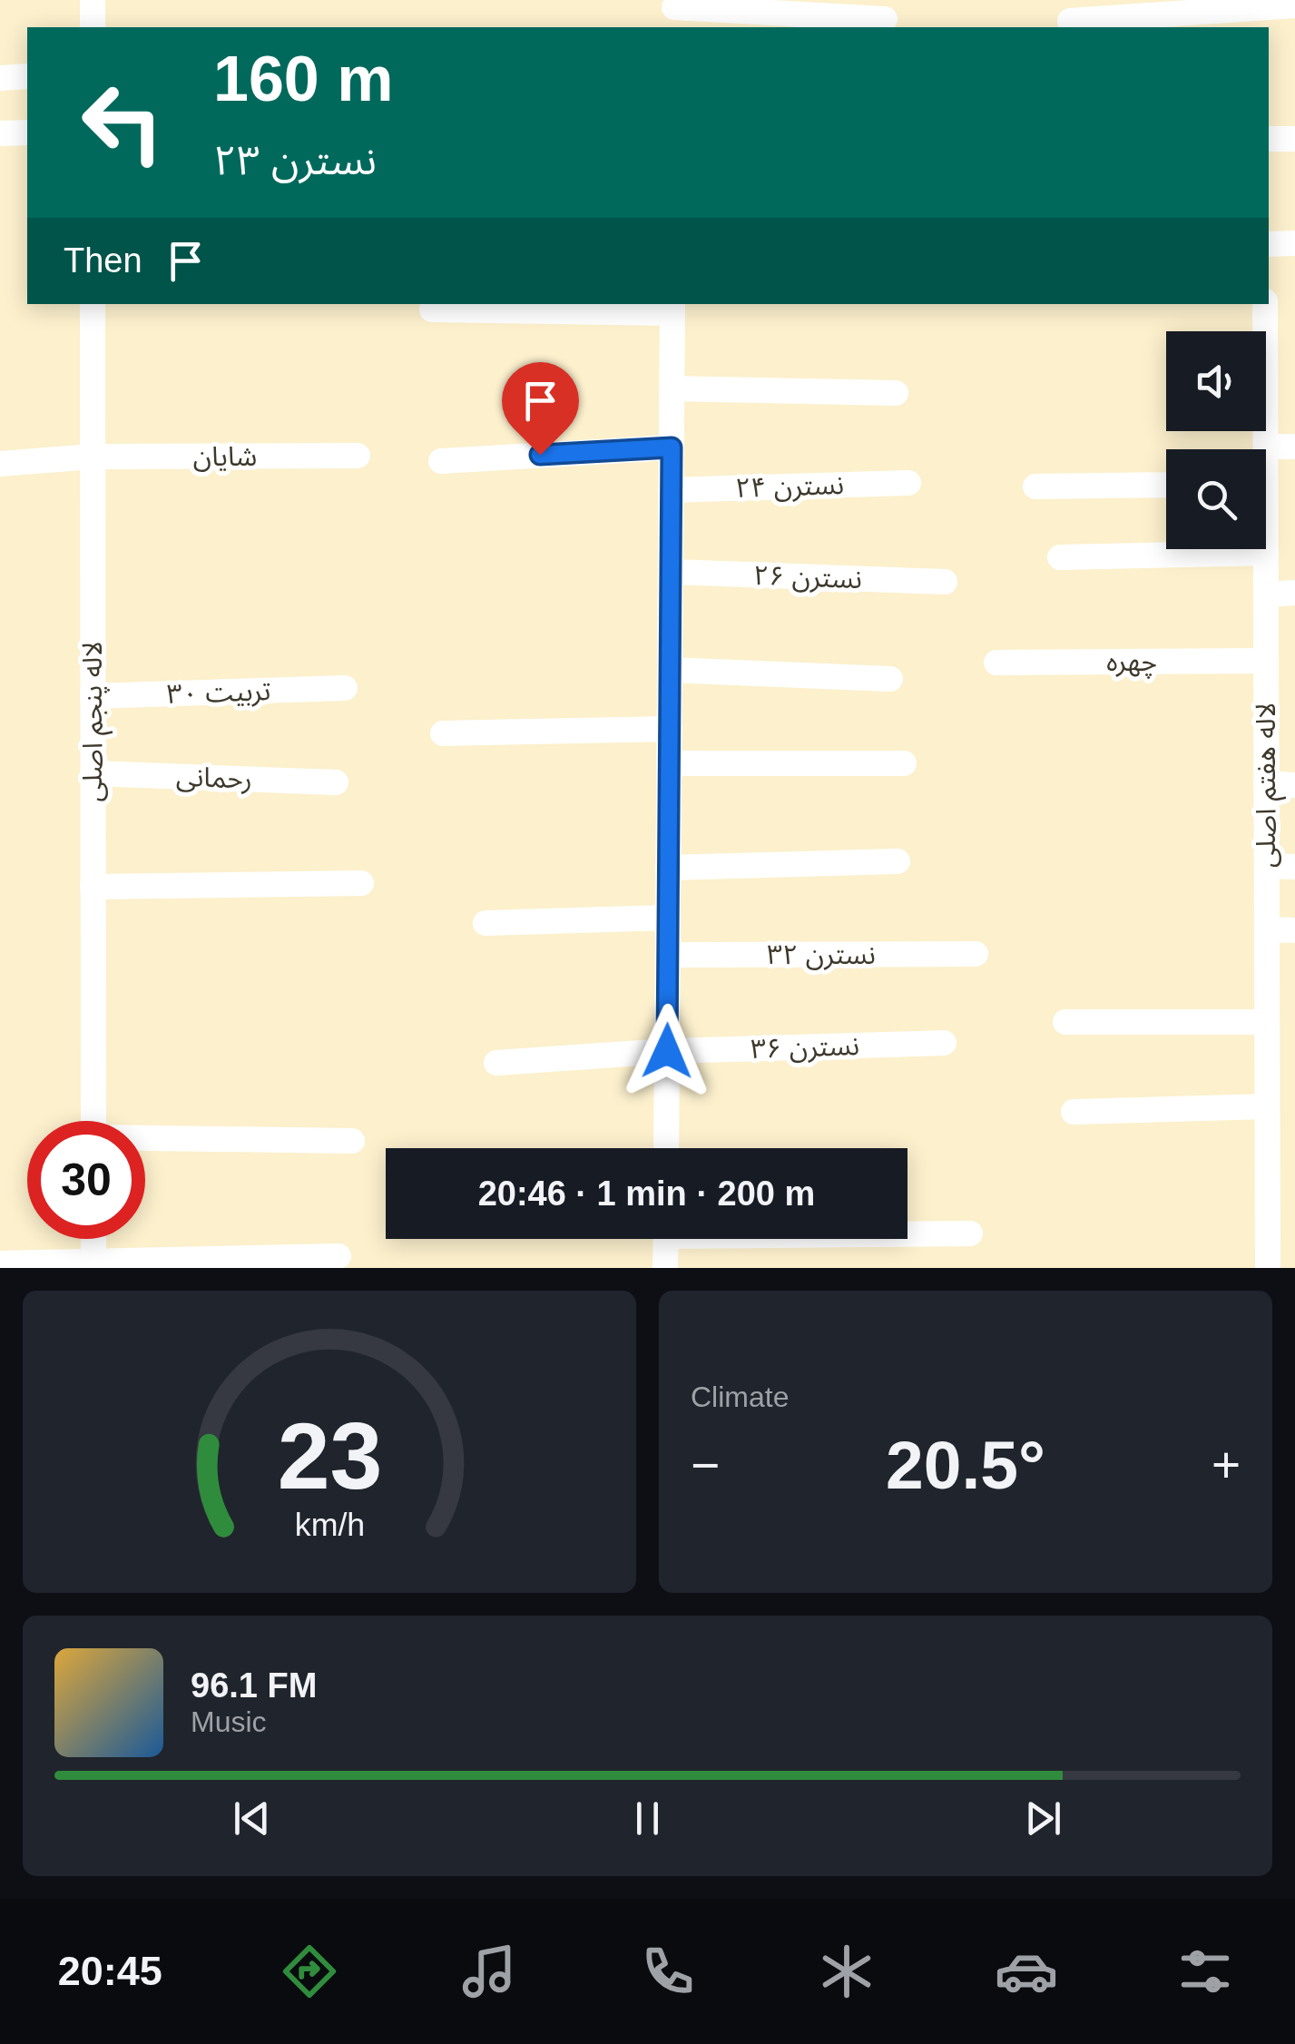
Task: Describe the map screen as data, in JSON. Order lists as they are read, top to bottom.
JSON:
{
  "streets": {
    "street": [
      "شایان",
      "نسترن ۲۴",
      "نسترن ۲۶",
      "چهره",
      "تربیت ۳۰",
      "لاله پنجم اصلی",
      "رحمانی",
      "لاله هفتم اصلی",
      "نسترن ۳۲",
      "نسترن ۳۶"
    ]
  },
  "crossings": [
    ["شایان", "لاله پنجم اصلی"],
    ["چهره", "لاله هفتم اصلی"],
    ["تربیت ۳۰", "لاله پنجم اصلی"],
    ["لاله پنجم اصلی", "رحمانی"]
  ],
  "page": {
    "turn": ["160 m", "نسترن ۲۳"],
    "then": "Then",
    "limit": "30",
    "trip": "20:46 · 1 min · 200 m",
    "tile": "Climate",
    "heat": ["−", "20.5°", "+"],
    "song": ["96.1 FM", "Music"],
    "tabs": "20:45",
    "gauge": ["23", "km/h"]
  }
}
